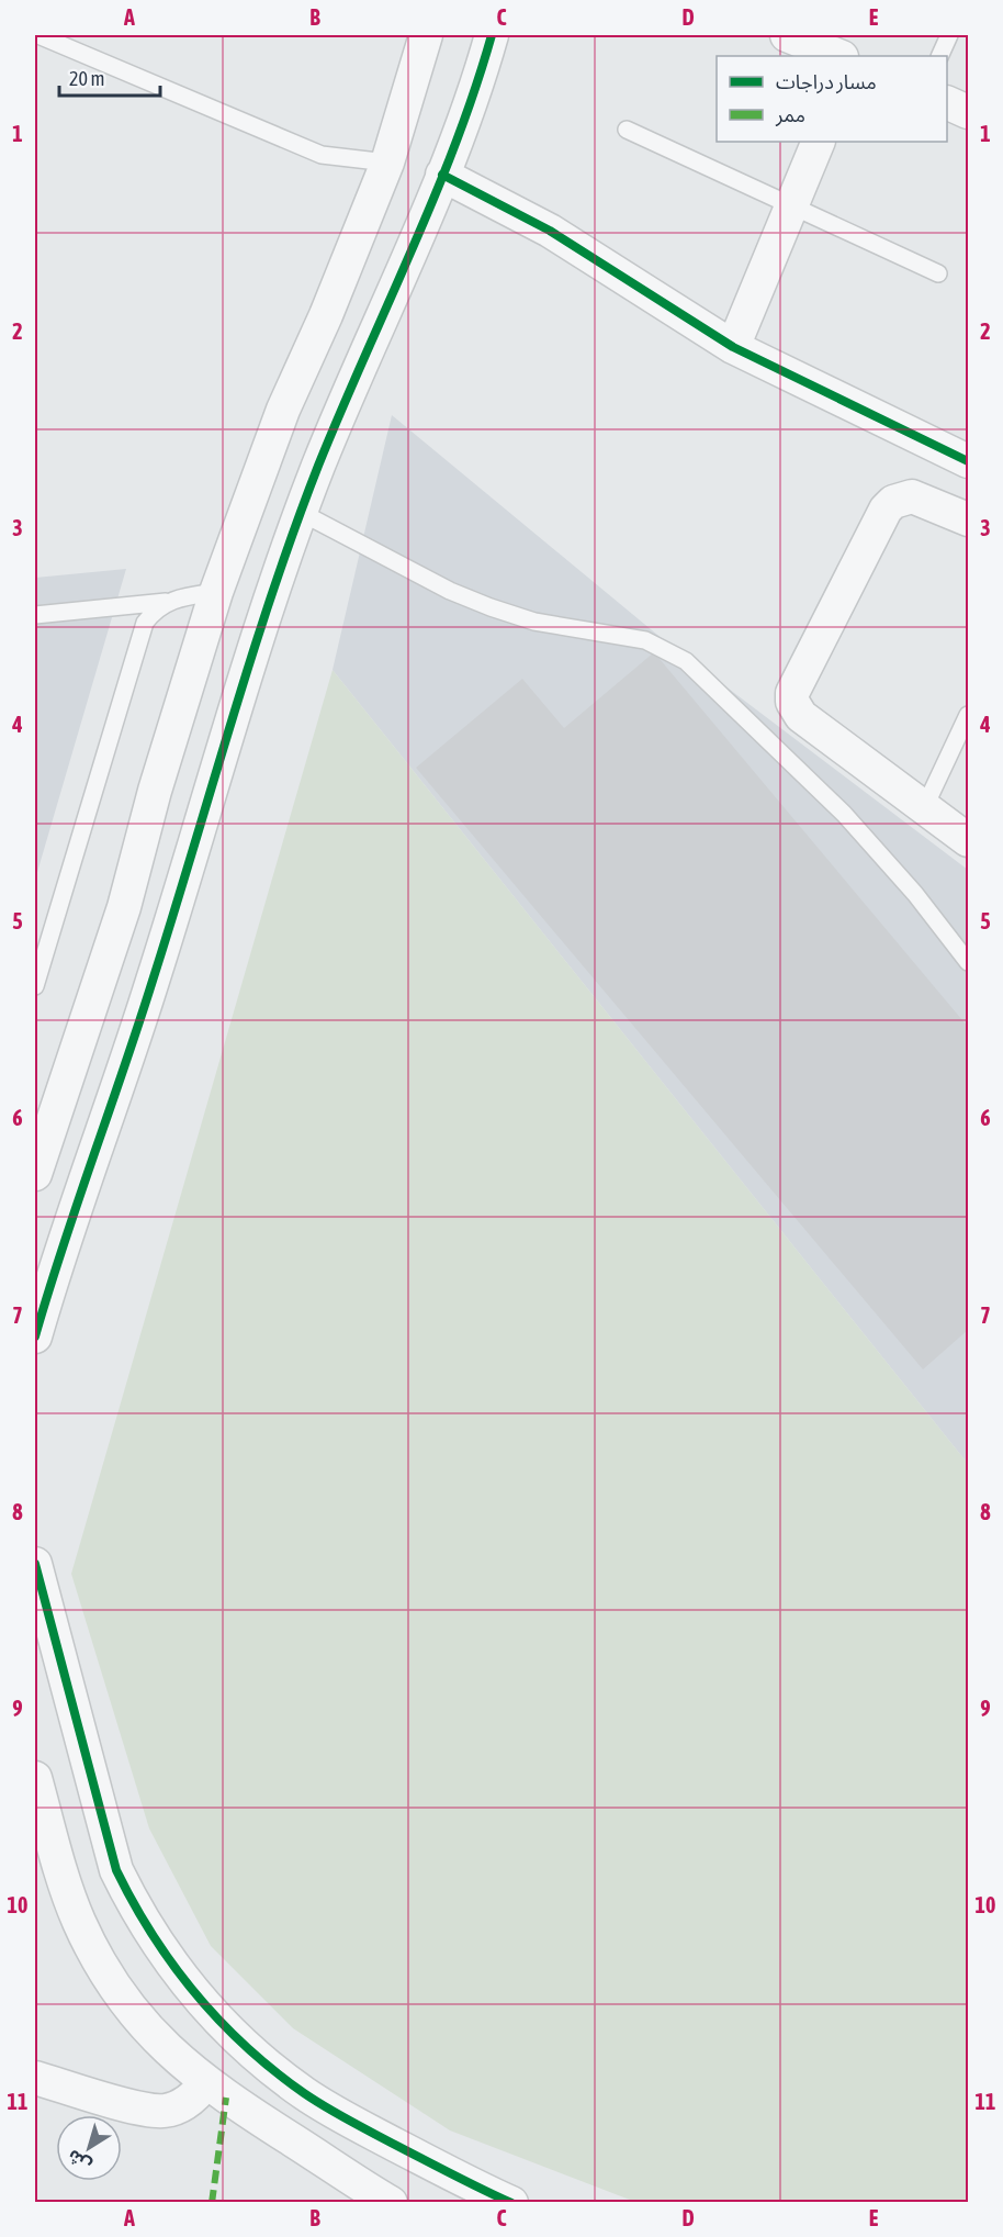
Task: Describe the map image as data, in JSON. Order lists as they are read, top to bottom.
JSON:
{
  "legend": ["مسار دراجات", "ممر"],
  "scale_bar": "20 m",
  "north": "bottom left",
  "grid": {
    "columns": [
      "A",
      "B",
      "C",
      "D",
      "E"
    ],
    "rows": [
      "1",
      "2",
      "3",
      "4",
      "5",
      "6",
      "7",
      "8",
      "9",
      "10",
      "11"
    ]
  }
}
